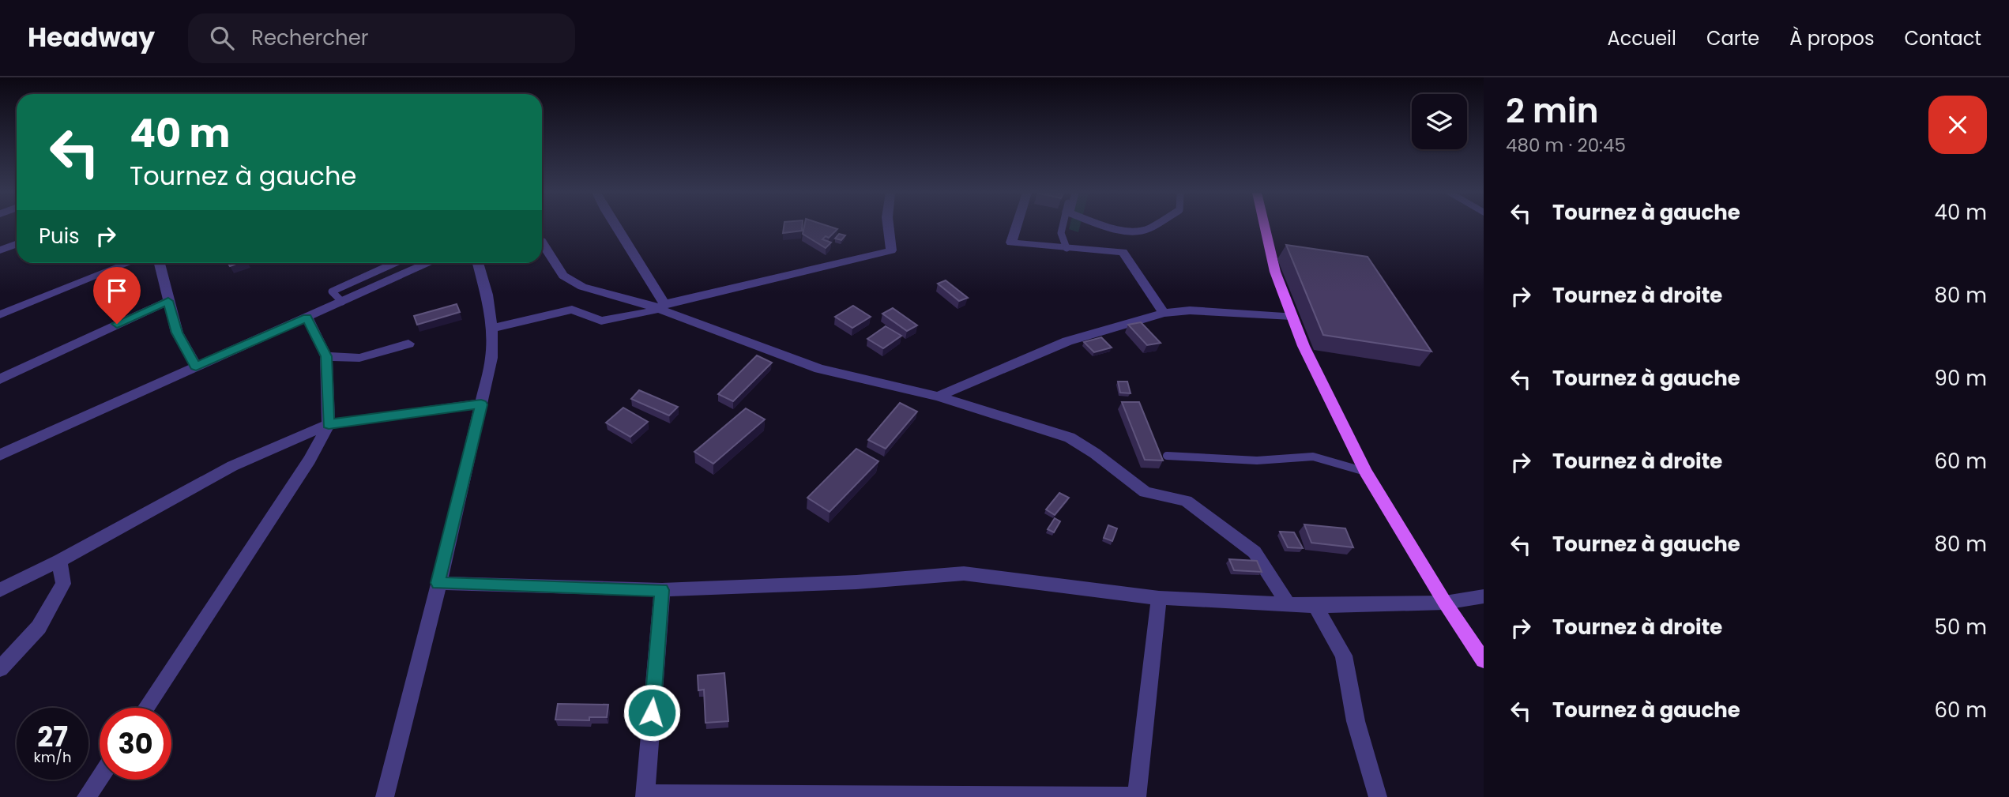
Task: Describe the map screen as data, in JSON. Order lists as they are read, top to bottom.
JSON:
{
  "page": {
    "header": "Headway",
    "search": "Rechercher",
    "nav": [
      "Accueil",
      "Carte",
      "À propos",
      "Contact"
    ],
    "heading": ["2 min", "480 m · 20:45"],
    "turn": ["40 m", "Tournez à gauche"],
    "list": [
      {
        "name": "Tournez à gauche",
        "value": "40 m"
      },
      {
        "name": "Tournez à droite",
        "value": "80 m"
      },
      {
        "name": "Tournez à gauche",
        "value": "90 m"
      },
      {
        "name": "Tournez à droite",
        "value": "60 m"
      },
      {
        "name": "Tournez à gauche",
        "value": "80 m"
      },
      {
        "name": "Tournez à droite",
        "value": "50 m"
      },
      {
        "name": "Tournez à gauche",
        "value": "60 m"
      }
    ],
    "then": "Puis",
    "speed": "27 km/h",
    "limit": "30"
  }
}
